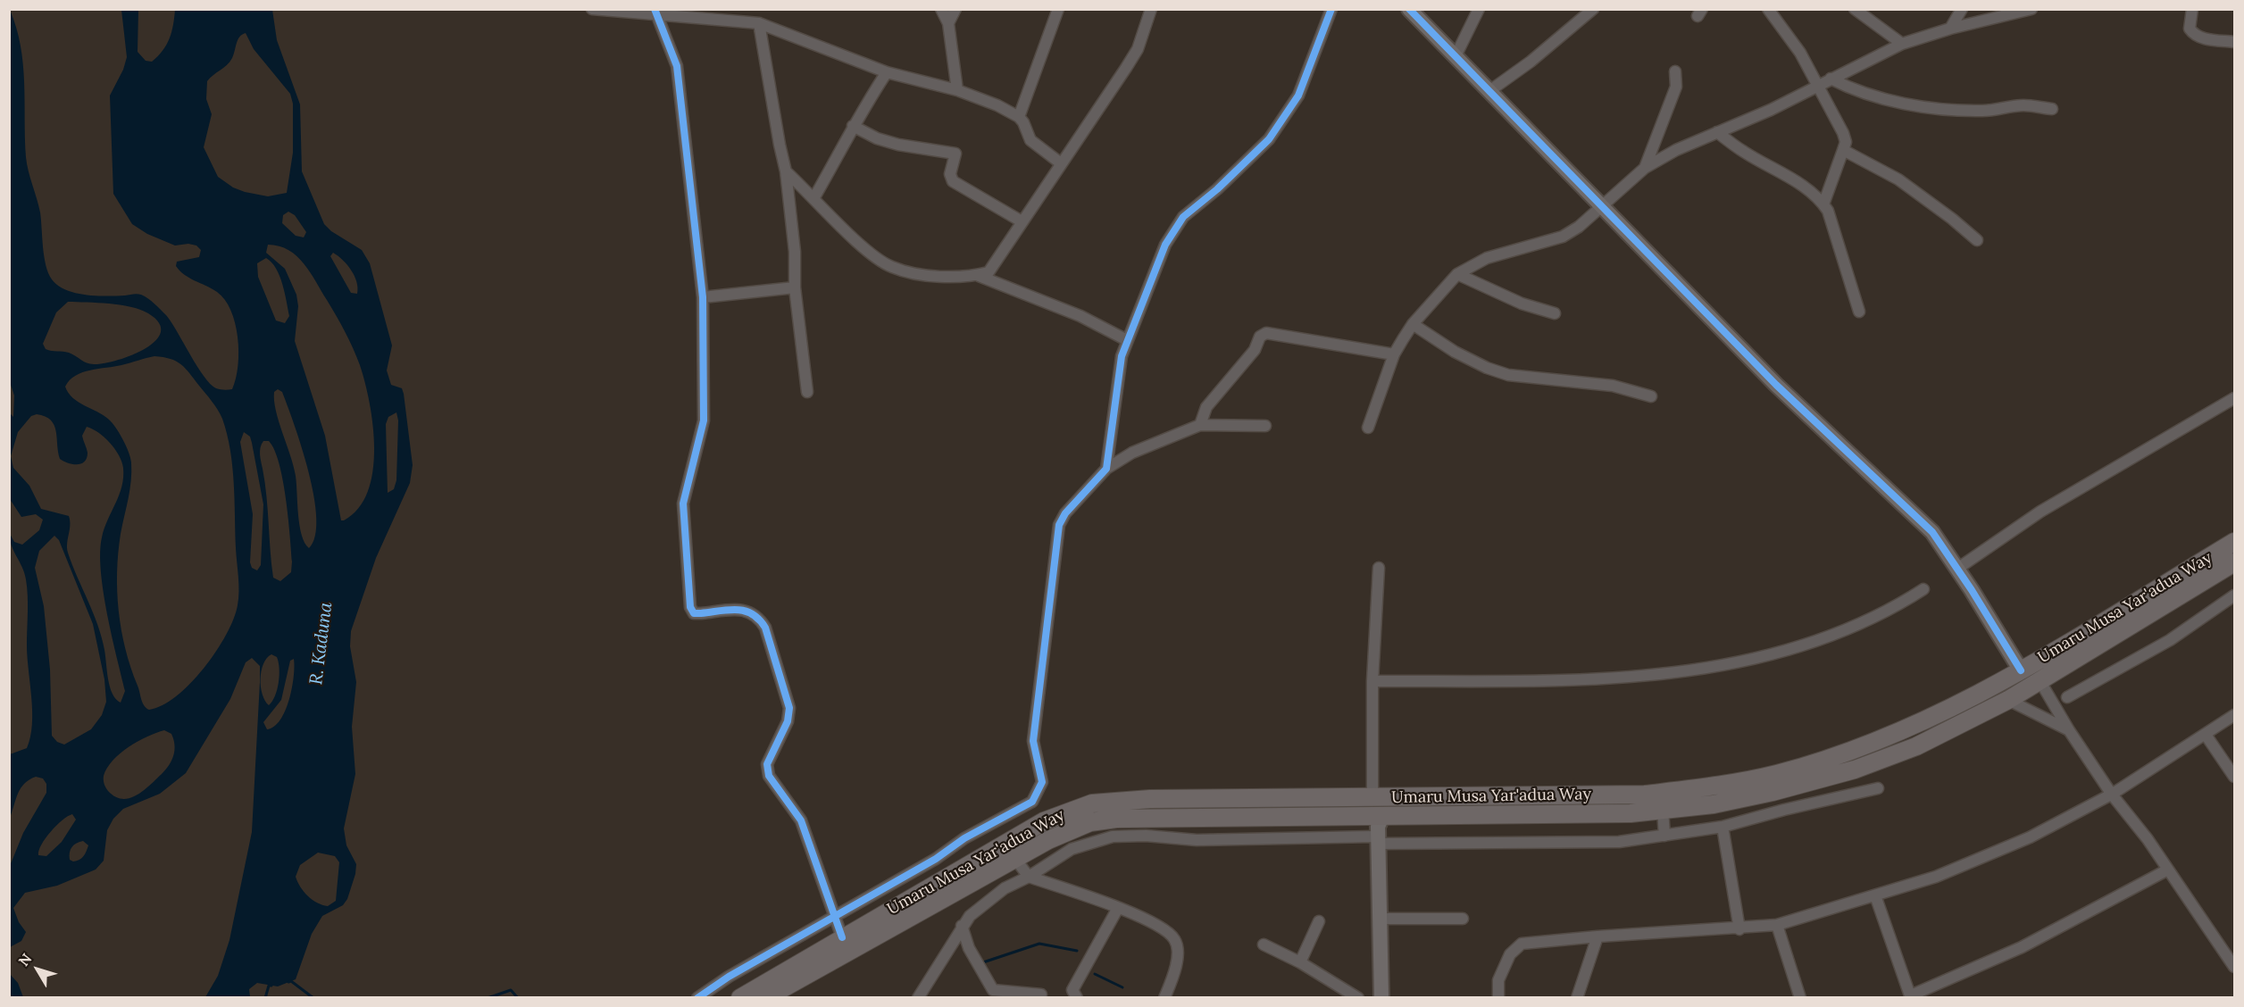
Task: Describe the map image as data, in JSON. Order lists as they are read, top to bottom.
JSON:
{
  "streets": {
    "main road": ["Umaru Musa Yar'adua Way"]
  },
  "water": ["R. Kaduna"],
  "north": "top left"
}
